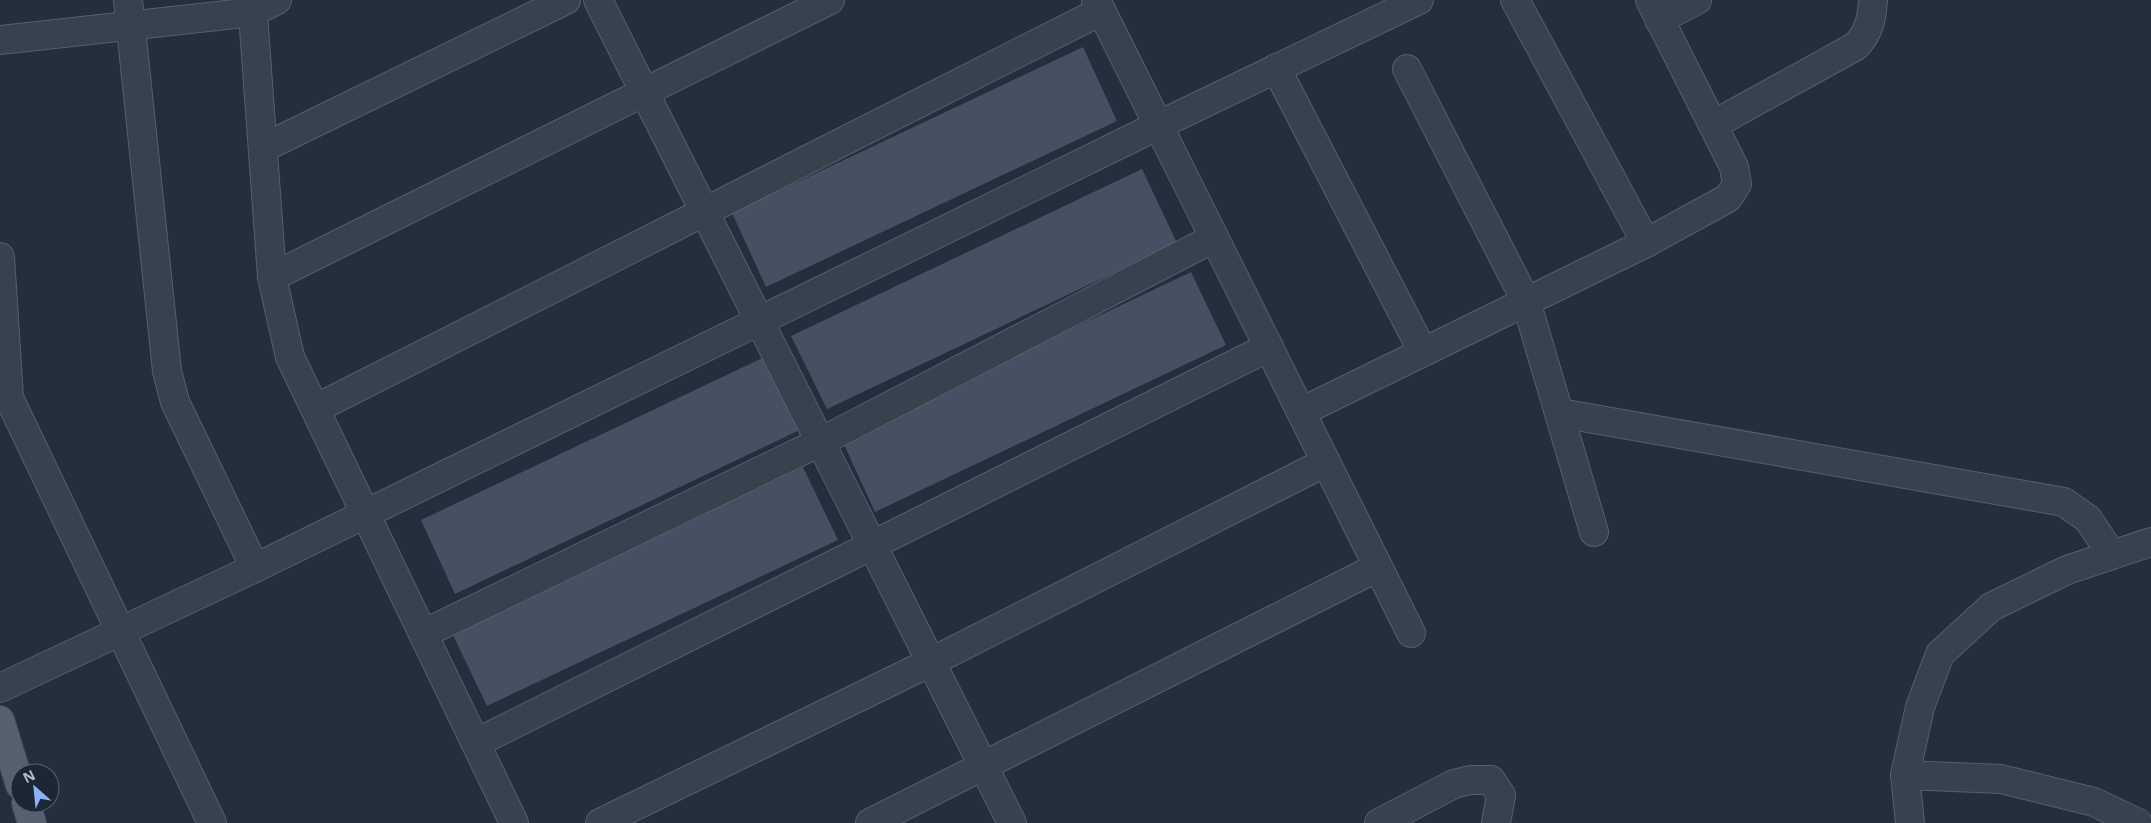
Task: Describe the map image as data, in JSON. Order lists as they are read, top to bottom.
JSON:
{
  "north": "top left"
}
